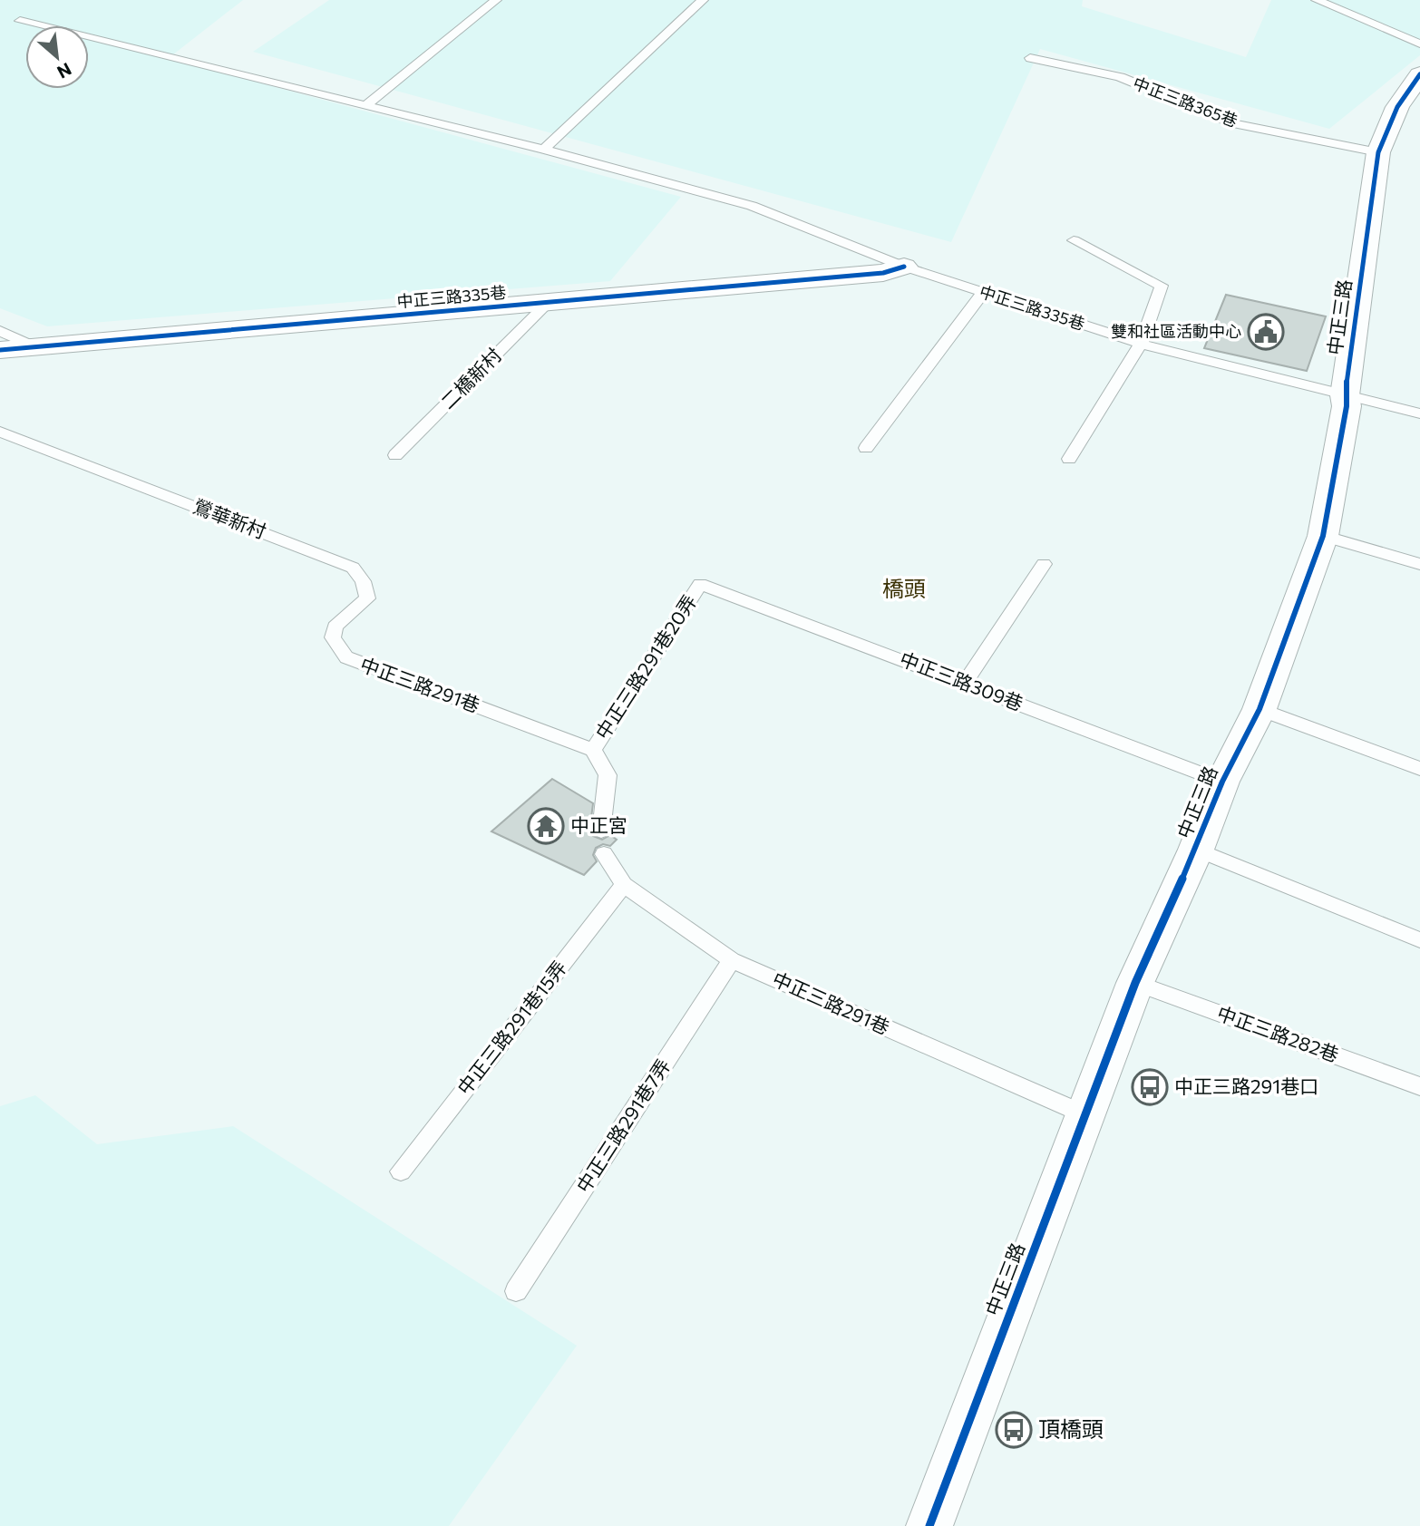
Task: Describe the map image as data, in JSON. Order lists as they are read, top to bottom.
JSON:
{
  "streets": {
    "street": ["中正三路335巷", "中正三路"],
    "lane": [
      "中正三路365巷",
      "二橋新村",
      "鶯華新村",
      "中正三路291巷20弄",
      "中正三路309巷",
      "中正三路291巷",
      "中正三路291巷15弄",
      "中正三路282巷",
      "中正三路291巷7弄"
    ]
  },
  "crossings": [
    ["中正三路365巷", "中正三路"],
    ["中正三路335巷", "中正三路"],
    ["中正三路335巷", "二橋新村"],
    ["中正三路", "中正三路309巷"],
    ["中正三路", "中正三路291巷"],
    ["中正三路", "中正三路282巷"],
    ["鶯華新村", "中正三路291巷"],
    ["中正三路291巷20弄", "中正三路309巷"],
    ["中正三路291巷20弄", "中正三路291巷"],
    ["中正三路291巷", "中正三路291巷15弄"],
    ["中正三路291巷", "中正三路291巷7弄"]
  ],
  "districts": ["橋頭"],
  "places": {
    "public building": ["雙和社區活動中心"],
    "temple": ["中正宮"],
    "bus stop": ["中正三路291巷口", "頂橋頭"]
  },
  "north": "bottom right"
}
